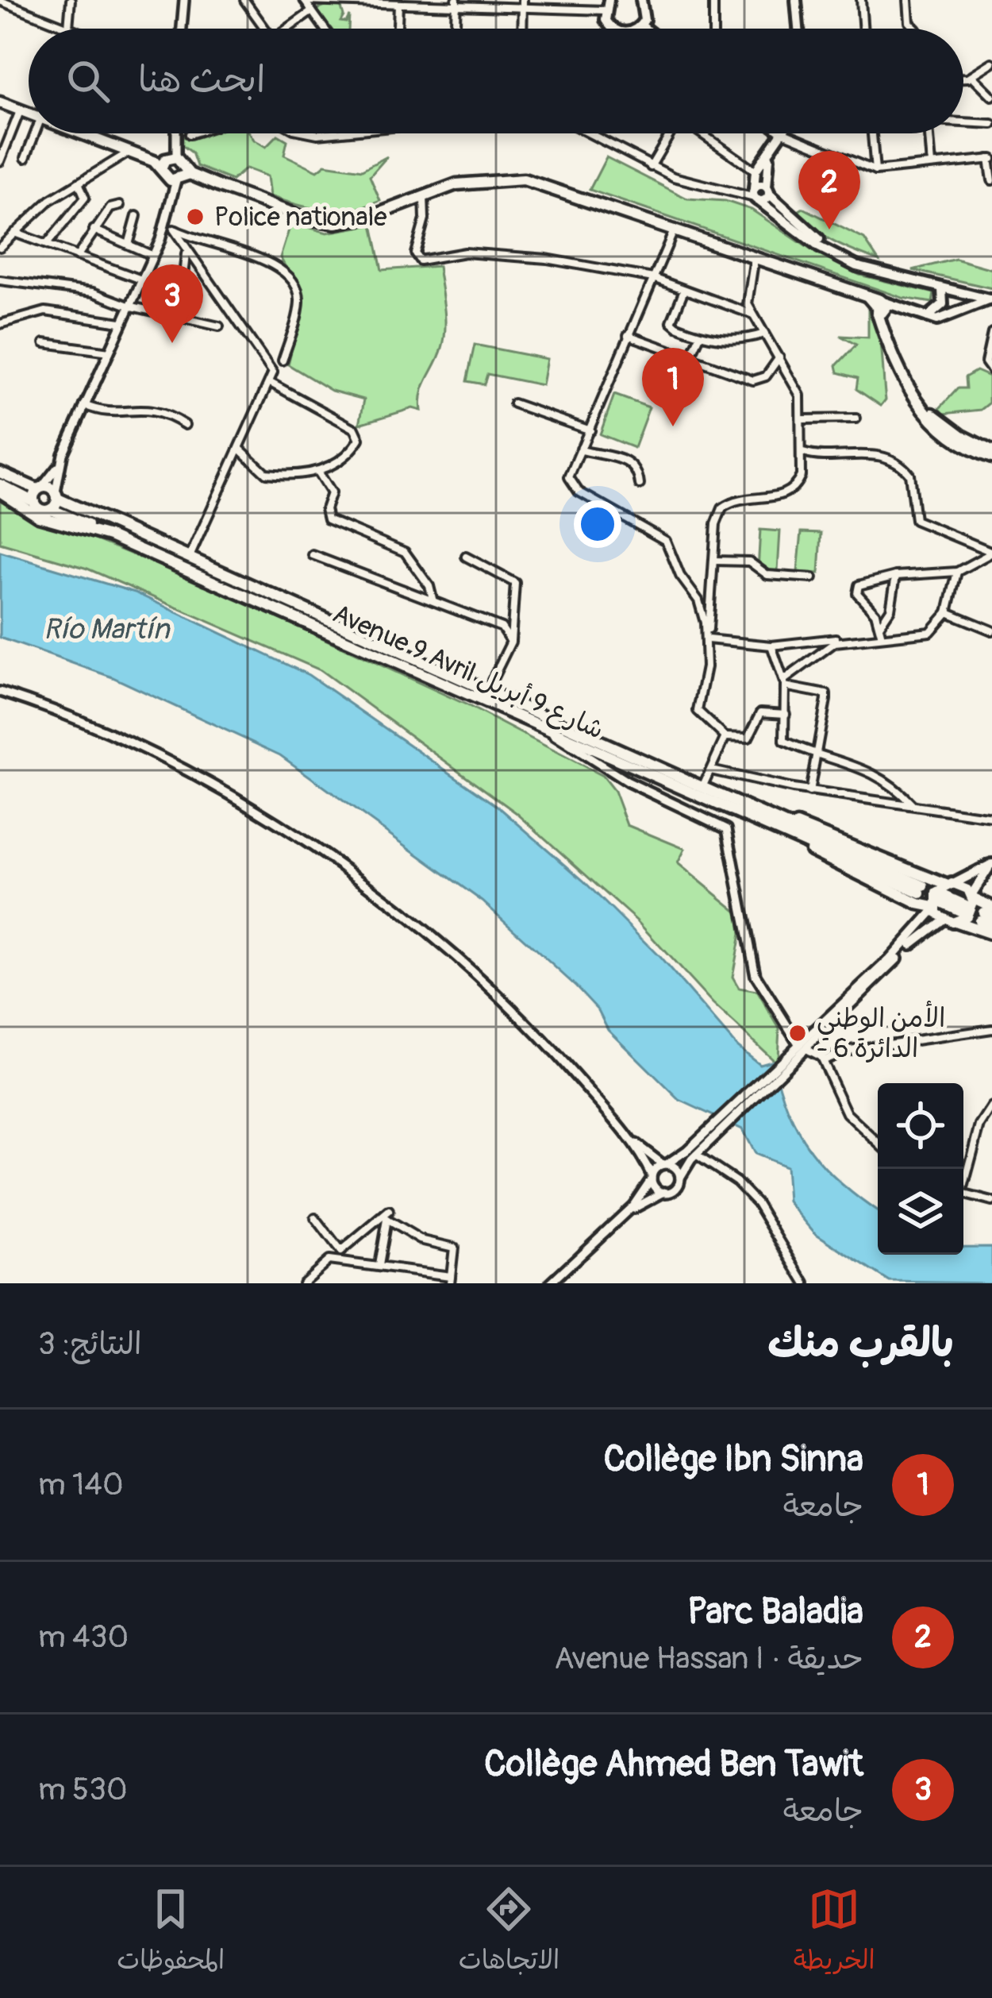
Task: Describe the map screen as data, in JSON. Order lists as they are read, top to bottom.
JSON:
{
  "streets": {
    "main road": ["Avenue 9 Avril شارع 9 أبريل"]
  },
  "water": ["Río Martín"],
  "places": ["Police nationale", "الأمن الوطني - الدائرة 6"],
  "page": {
    "search": "ابحث هنا",
    "pins": ["2", "3", "1"],
    "heading": ["بالقرب منك", "النتائج: 3"],
    "list": [
      {
        "mark": "1",
        "name": "Collège Ibn Sinna",
        "note": "جامعة",
        "value": "140 m"
      },
      {
        "mark": "2",
        "name": "Parc Baladia",
        "note": "حديقة · Avenue Hassan I",
        "value": "430 m"
      },
      {
        "mark": "3",
        "name": "Collège Ahmed Ben Tawit",
        "note": "جامعة",
        "value": "530 m"
      }
    ],
    "nav": ["الخريطة", "الاتجاهات", "المحفوظات"]
  }
}
